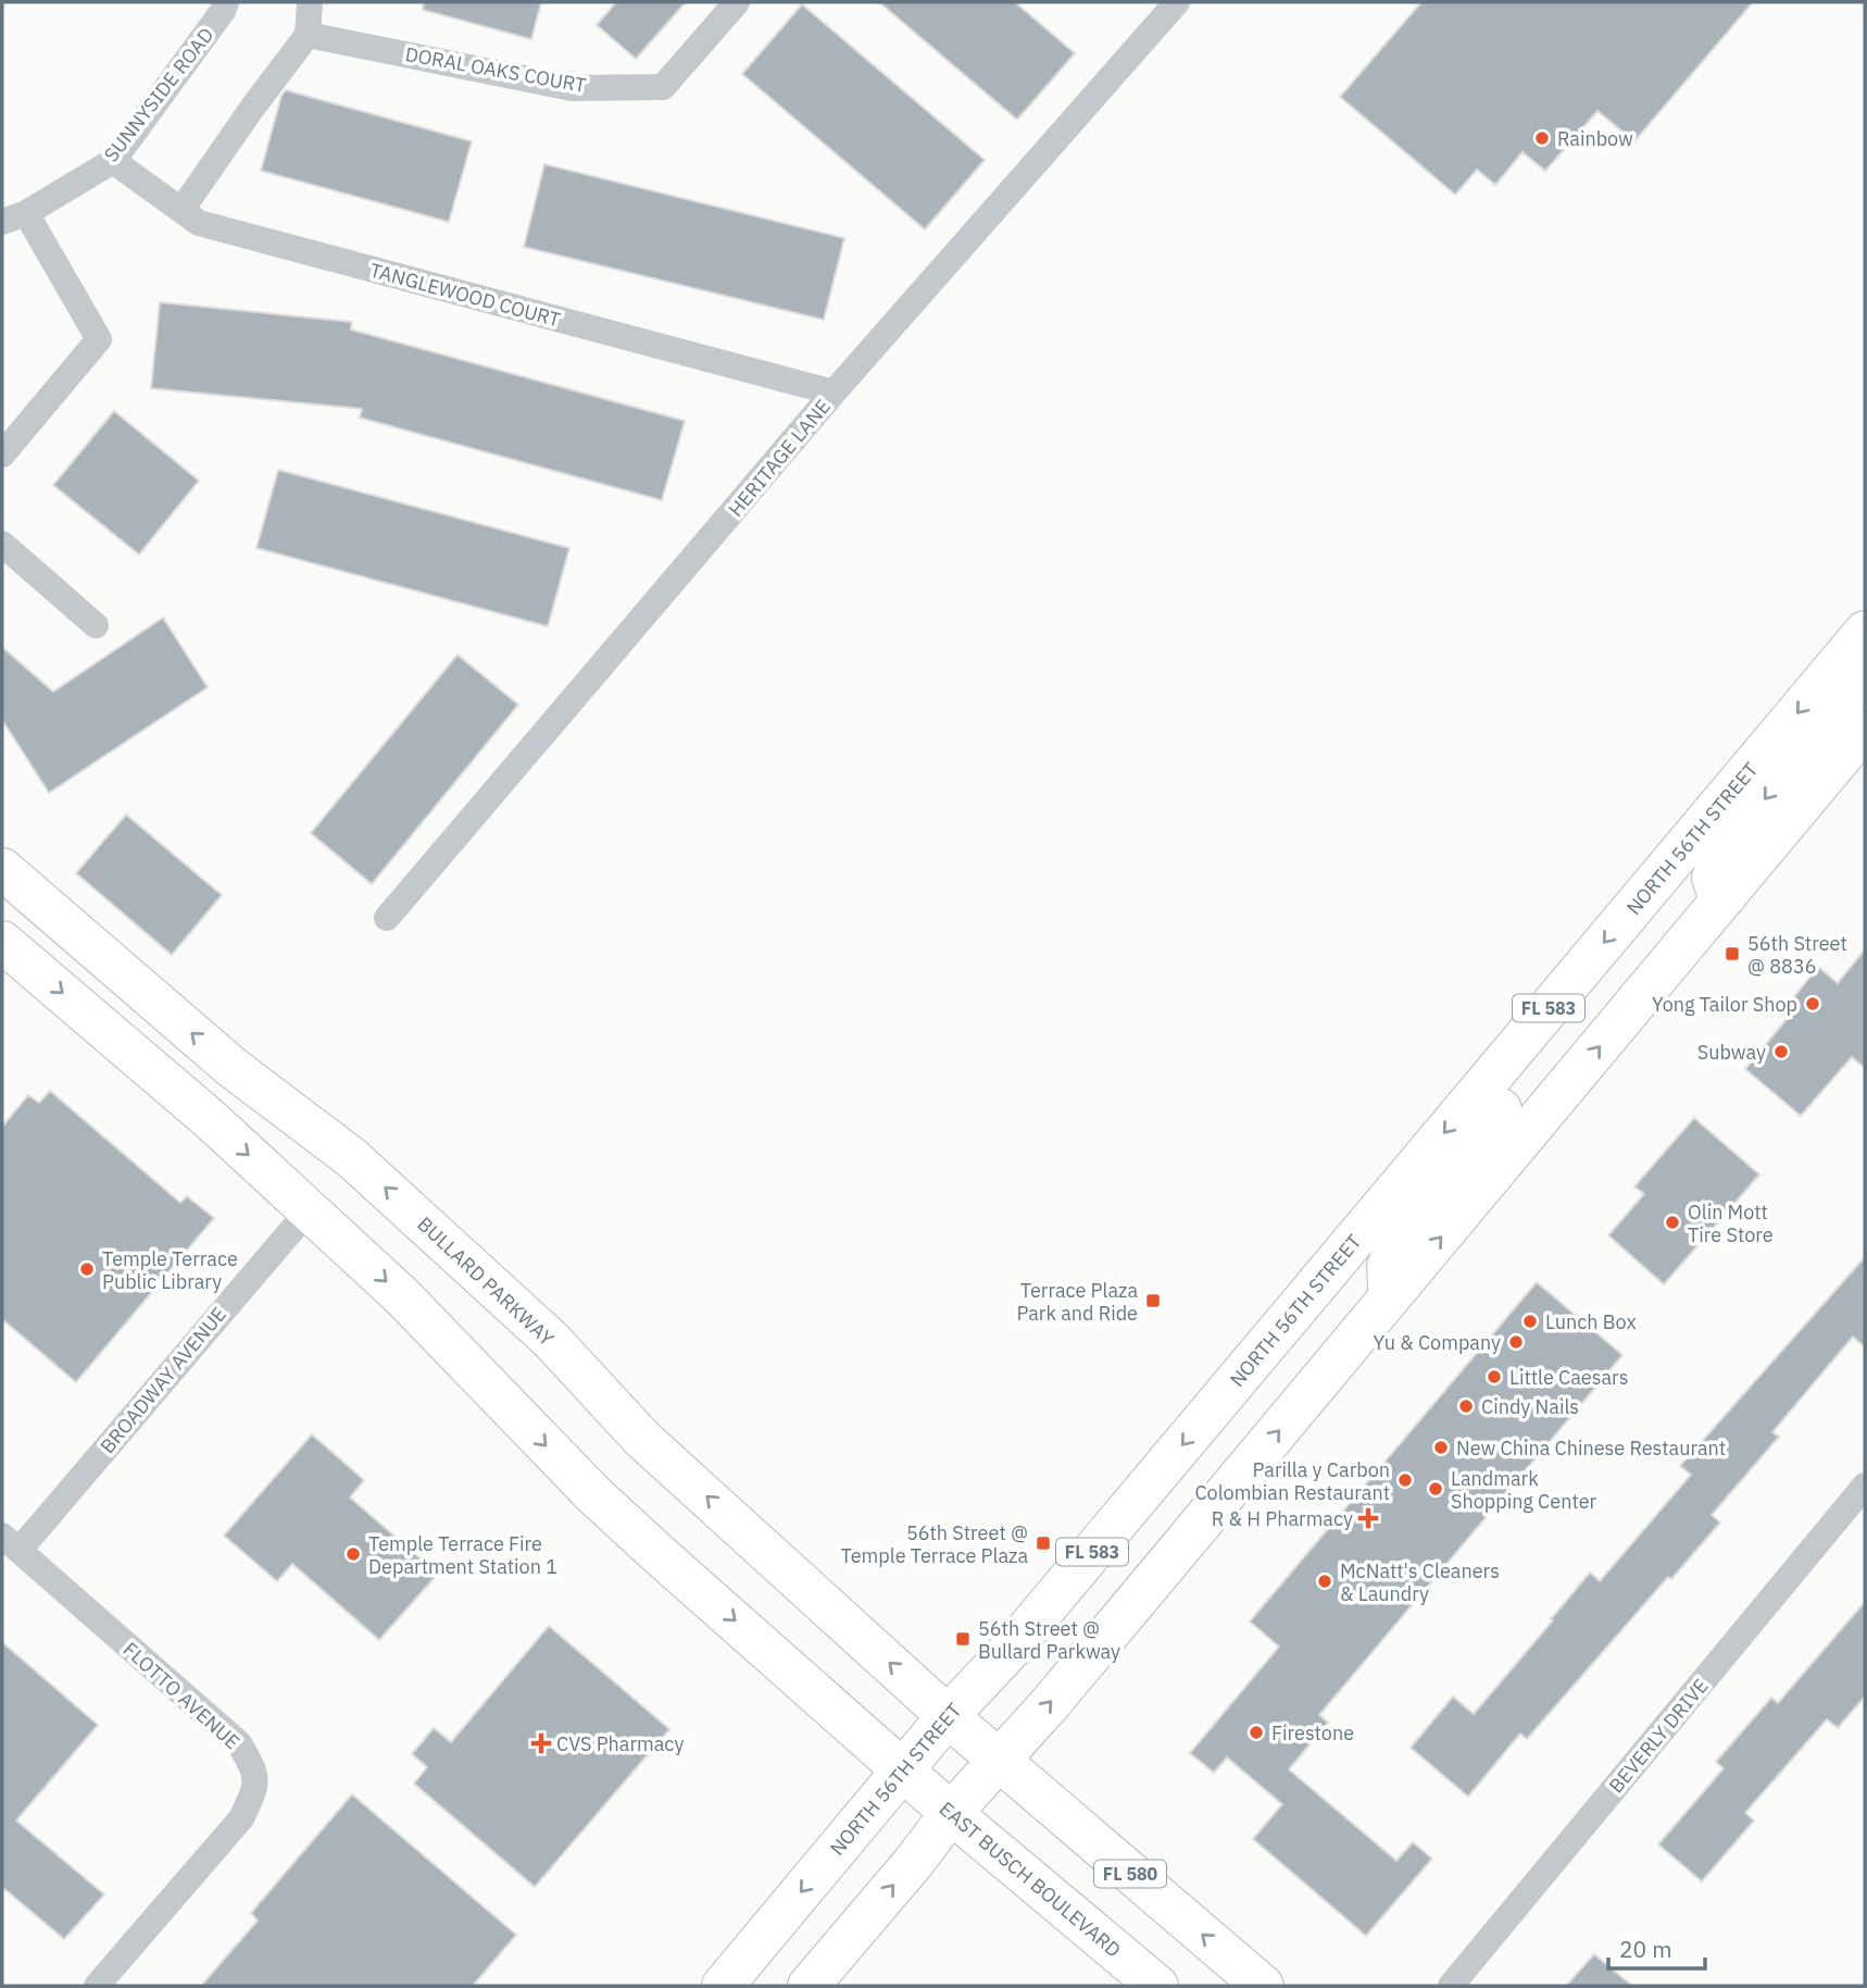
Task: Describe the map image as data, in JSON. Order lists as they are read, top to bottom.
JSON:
{
  "streets": {
    "main road": [
      "NORTH 56TH STREET",
      "FL 583",
      "BULLARD PARKWAY",
      "FL 580",
      "EAST BUSCH BOULEVARD"
    ],
    "street": [
      "DORAL OAKS COURT",
      "SUNNYSIDE ROAD",
      "TANGLEWOOD COURT",
      "HERITAGE LANE",
      "BROADWAY AVENUE",
      "FLOTTO AVENUE",
      "BEVERLY DRIVE"
    ]
  },
  "crossings": [
    ["SUNNYSIDE ROAD", "TANGLEWOOD COURT"],
    ["TANGLEWOOD COURT", "HERITAGE LANE"],
    ["NORTH 56TH STREET", "BULLARD PARKWAY"],
    ["NORTH 56TH STREET", "FL 580"],
    ["NORTH 56TH STREET", "EAST BUSCH BOULEVARD"],
    ["FL 583", "FL 580"],
    ["FL 583", "EAST BUSCH BOULEVARD"],
    ["BULLARD PARKWAY", "FL 580"],
    ["BROADWAY AVENUE", "FLOTTO AVENUE"]
  ],
  "places": {
    "other": [
      "Rainbow",
      "Yong Tailor Shop",
      "Subway",
      "Olin Mott Tire Store",
      "Temple Terrace Public Library",
      "Lunch Box",
      "Yu & Company",
      "Little Caesars",
      "Cindy Nails",
      "New China Chinese Restaurant",
      "Parilla y Carbon Colombian Restaurant",
      "Landmark Shopping Center",
      "Temple Terrace Fire Department Station 1",
      "McNatt's Cleaners & Laundry",
      "Firestone"
    ],
    "transit": [
      "56th Street @ 8836",
      "Terrace Plaza Park and Ride",
      "56th Street @ Temple Terrace Plaza",
      "56th Street @ Bullard Parkway"
    ],
    "health": ["R & H Pharmacy", "CVS Pharmacy"]
  },
  "scale_bar": "20 m"
}
